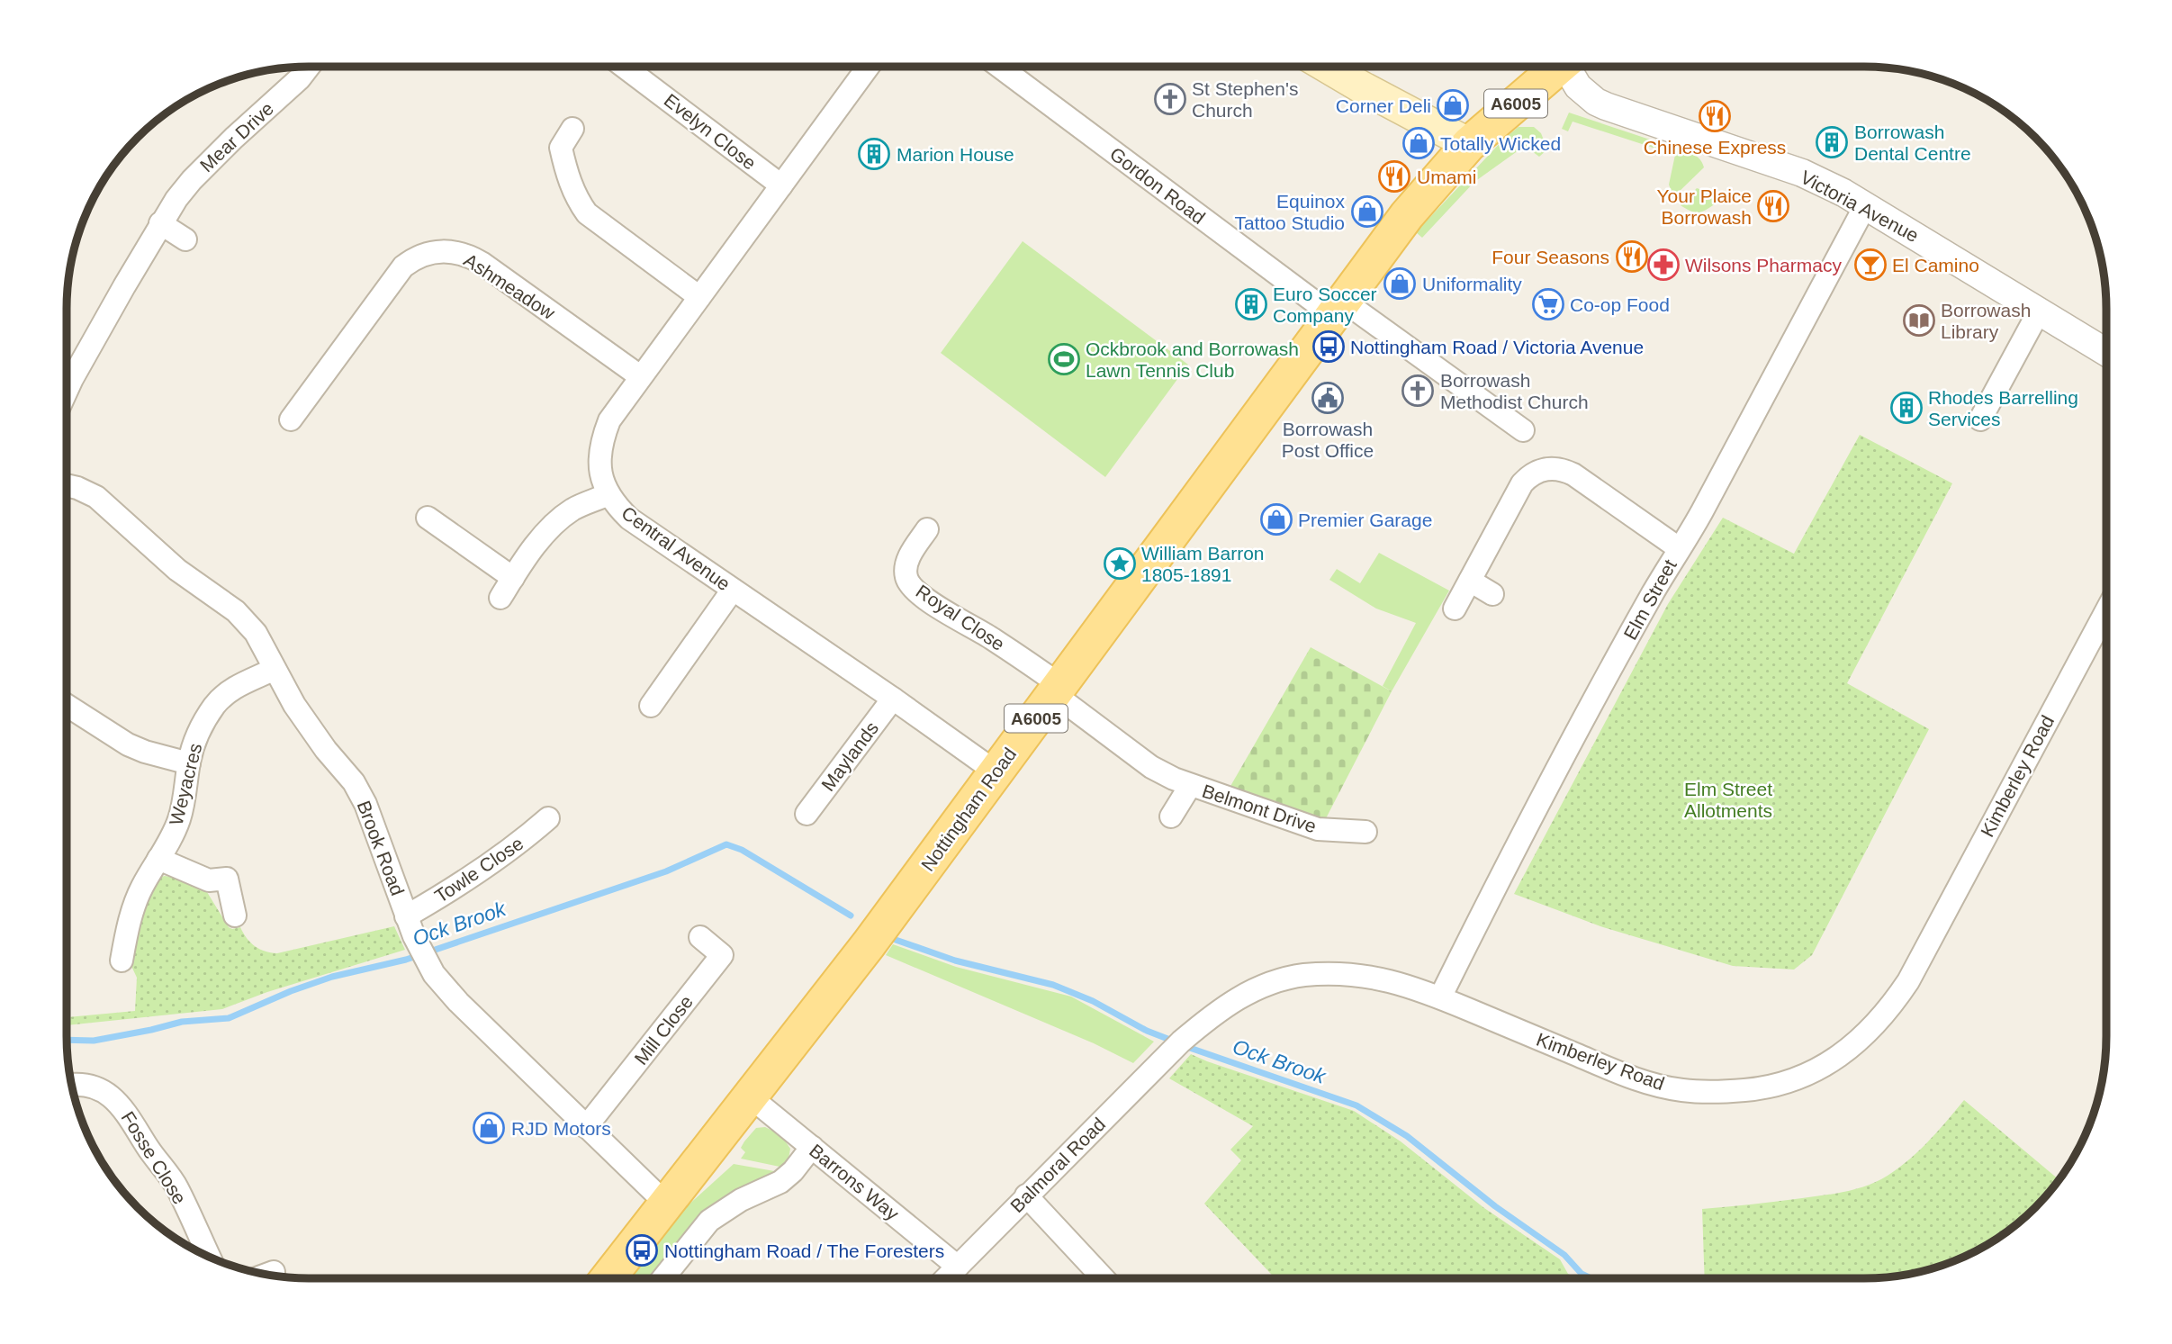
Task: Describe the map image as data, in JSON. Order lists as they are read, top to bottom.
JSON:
{
  "streets": {
    "main road": ["A6005", "Nottingham Road"],
    "street": [
      "Evelyn Close",
      "Mear Drive",
      "Gordon Road",
      "Victoria Avenue",
      "Ashmeadow",
      "Central Avenue",
      "Elm Street",
      "Royal Close",
      "Maylands",
      "Kimberley Road",
      "Weyacres",
      "Belmont Drive",
      "Brook Road",
      "Towle Close",
      "Mill Close",
      "Fosse Close",
      "Balmoral Road",
      "Barrons Way"
    ]
  },
  "crossings": [
    ["A6005", "Nottingham Road"],
    ["Evelyn Close", "Central Avenue"],
    ["Gordon Road", "Nottingham Road"],
    ["Victoria Avenue", "Elm Street"],
    ["Ashmeadow", "Central Avenue"],
    ["Central Avenue", "Maylands"],
    ["Central Avenue", "Nottingham Road"],
    ["Elm Street", "Kimberley Road"],
    ["Royal Close", "Belmont Drive"],
    ["Royal Close", "Nottingham Road"],
    ["Kimberley Road", "Balmoral Road"],
    ["Weyacres", "Brook Road"],
    ["Belmont Drive", "Nottingham Road"],
    ["Nottingham Road", "Brook Road"],
    ["Nottingham Road", "Barrons Way"],
    ["Brook Road", "Towle Close"],
    ["Brook Road", "Mill Close"],
    ["Balmoral Road", "Barrons Way"]
  ],
  "water": ["Ock Brook"],
  "parks": ["Elm Street Allotments"],
  "places": {
    "church": ["St Stephen's Church", "Borrowash Methodist Church"],
    "shop": [
      "Corner Deli",
      "Totally Wicked",
      "Equinox Tattoo Studio",
      "Uniformality",
      "Premier Garage",
      "RJD Motors"
    ],
    "restaurant": [
      "Chinese Express",
      "Umami",
      "Your Plaice Borrowash",
      "Four Seasons"
    ],
    "building": [
      "Borrowash Dental Centre",
      "Marion House",
      "Euro Soccer Company",
      "Rhodes Barrelling Services"
    ],
    "pharmacy": ["Wilsons Pharmacy"],
    "bar": ["El Camino"],
    "supermarket": ["Co-op Food"],
    "library": ["Borrowash Library"],
    "bus stop": ["Nottingham Road / Victoria Avenue", "Nottingham Road / The Foresters"],
    "sports": ["Ockbrook and Borrowash Lawn Tennis Club"],
    "public building": ["Borrowash Post Office"],
    "place": ["William Barron 1805-1891"]
  }
}
